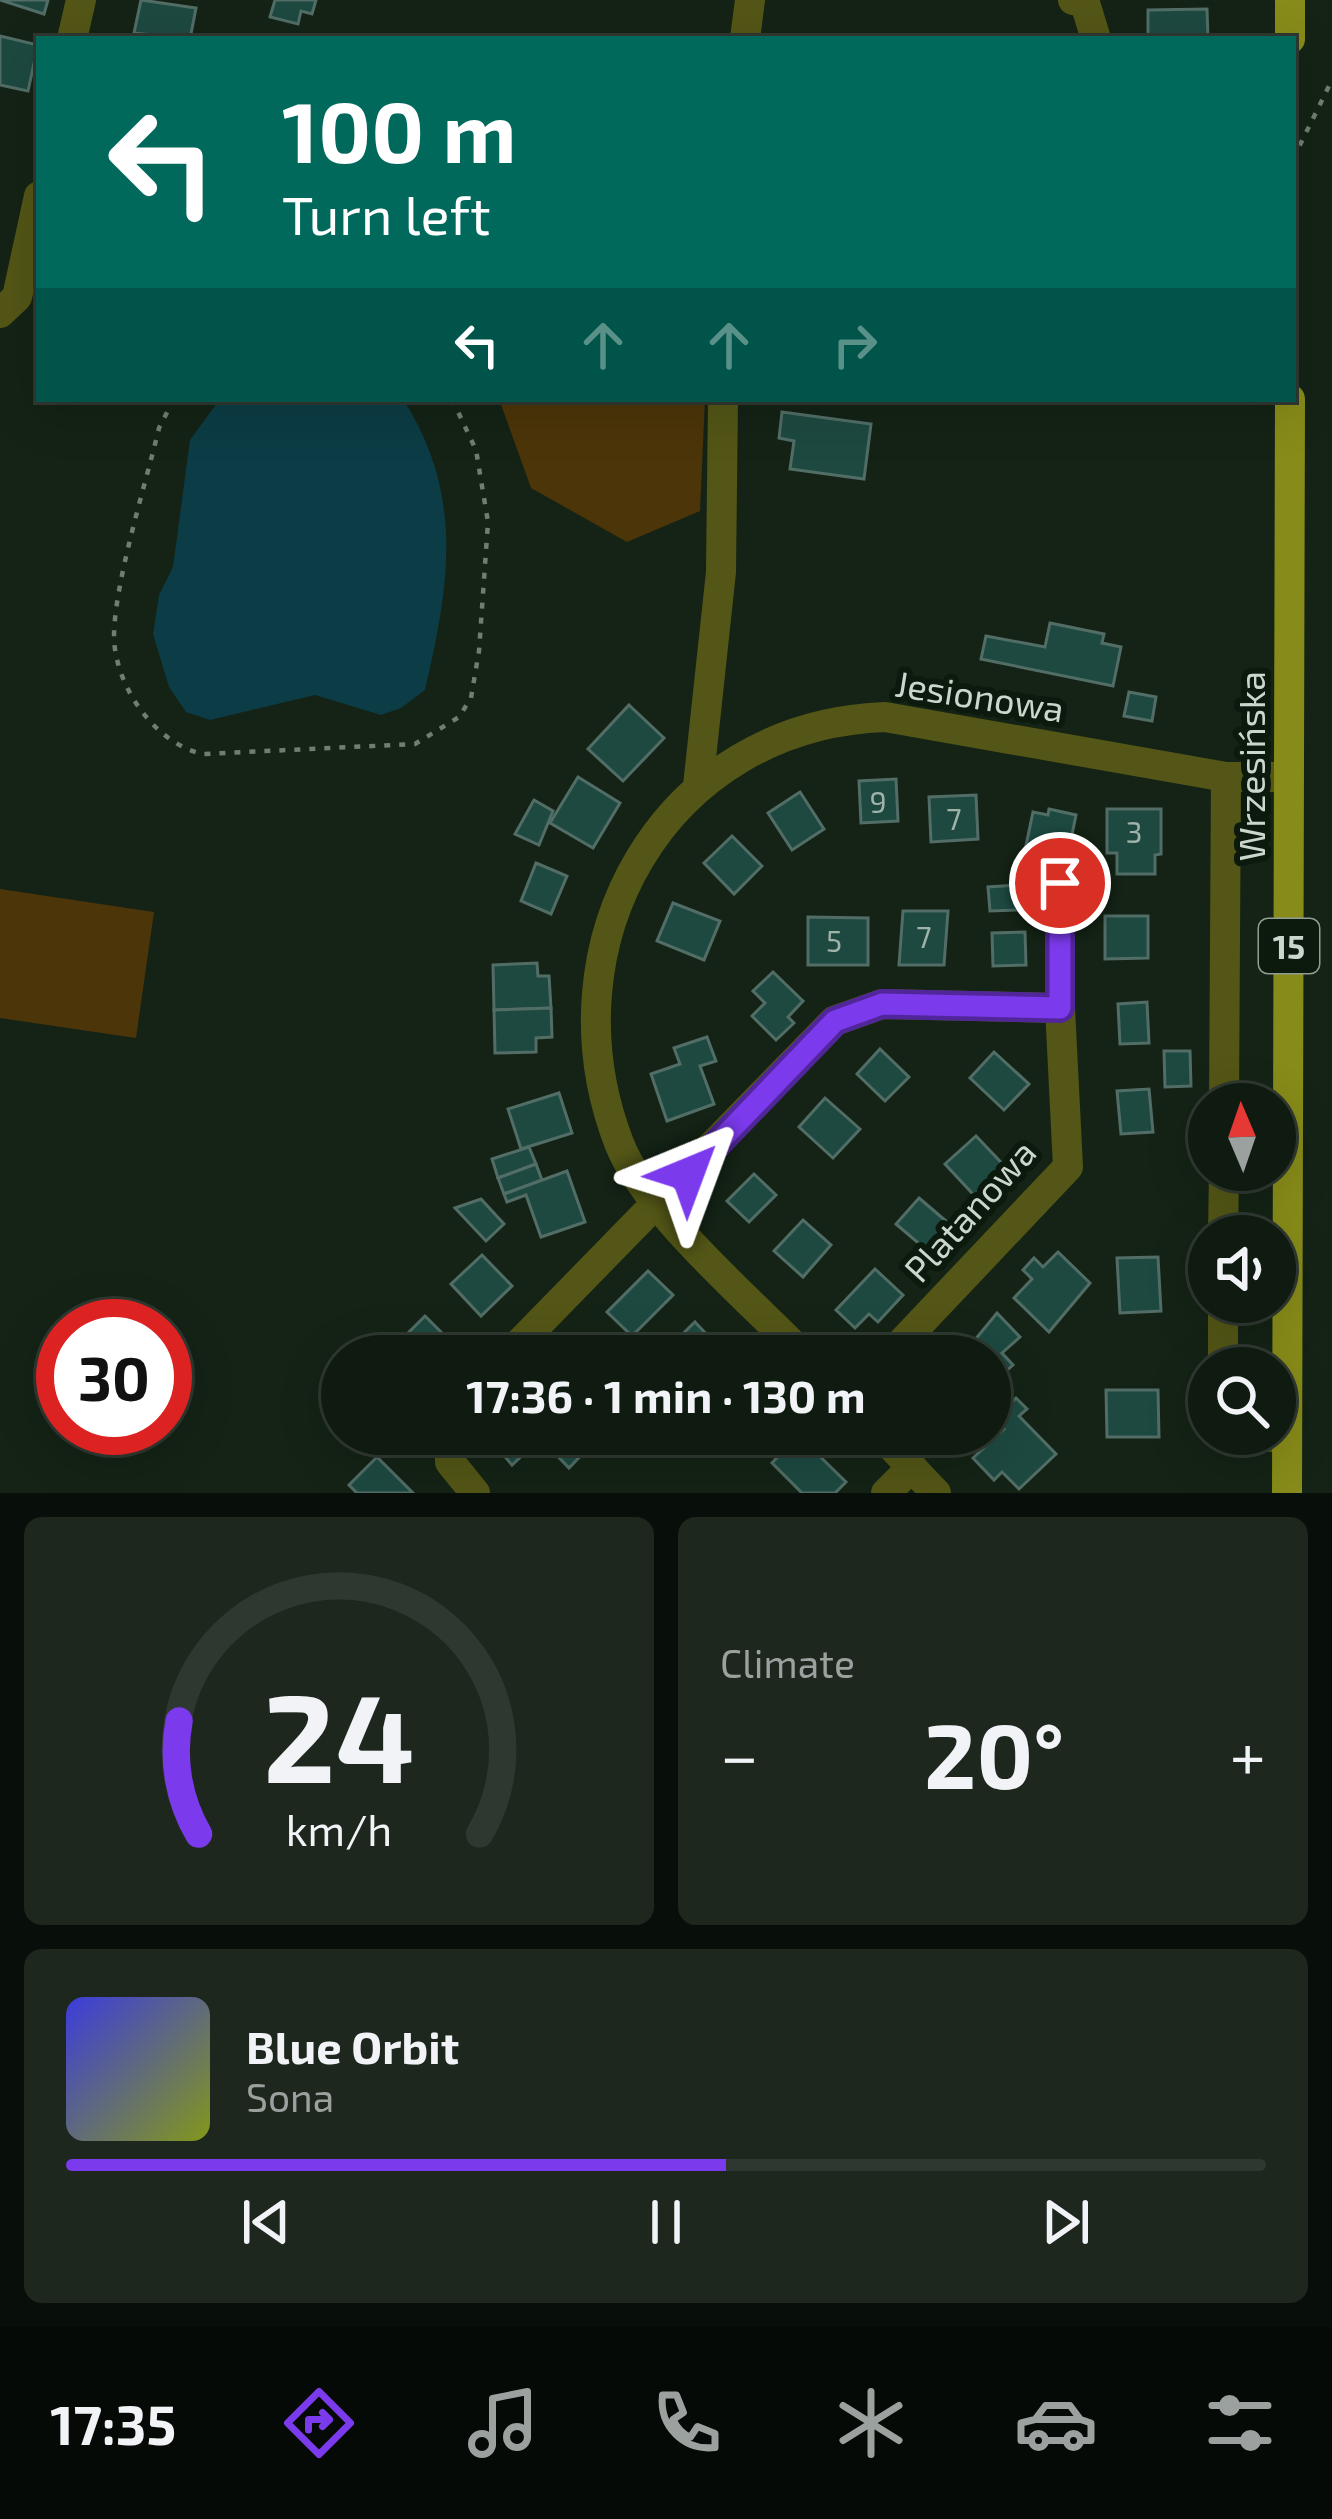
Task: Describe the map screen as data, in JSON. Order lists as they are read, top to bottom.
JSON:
{
  "streets": {
    "main road": ["Wrzesińska", "15"],
    "street": ["Jesionowa", "Platanowa"]
  },
  "crossings": [
    ["Jesionowa", "Wrzesińska"]
  ],
  "house_numbers": [
    "9",
    "7",
    "3",
    "7",
    "5"
  ],
  "north": "top",
  "page": {
    "turn": ["100 m", "Turn left"],
    "limit": "30",
    "trip": "17:36 · 1 min · 130 m",
    "tile": "Climate",
    "heat": ["−", "20°", "+"],
    "song": ["Blue Orbit", "Sona"],
    "tabs": "17:35",
    "gauge": ["24", "km/h"]
  }
}
